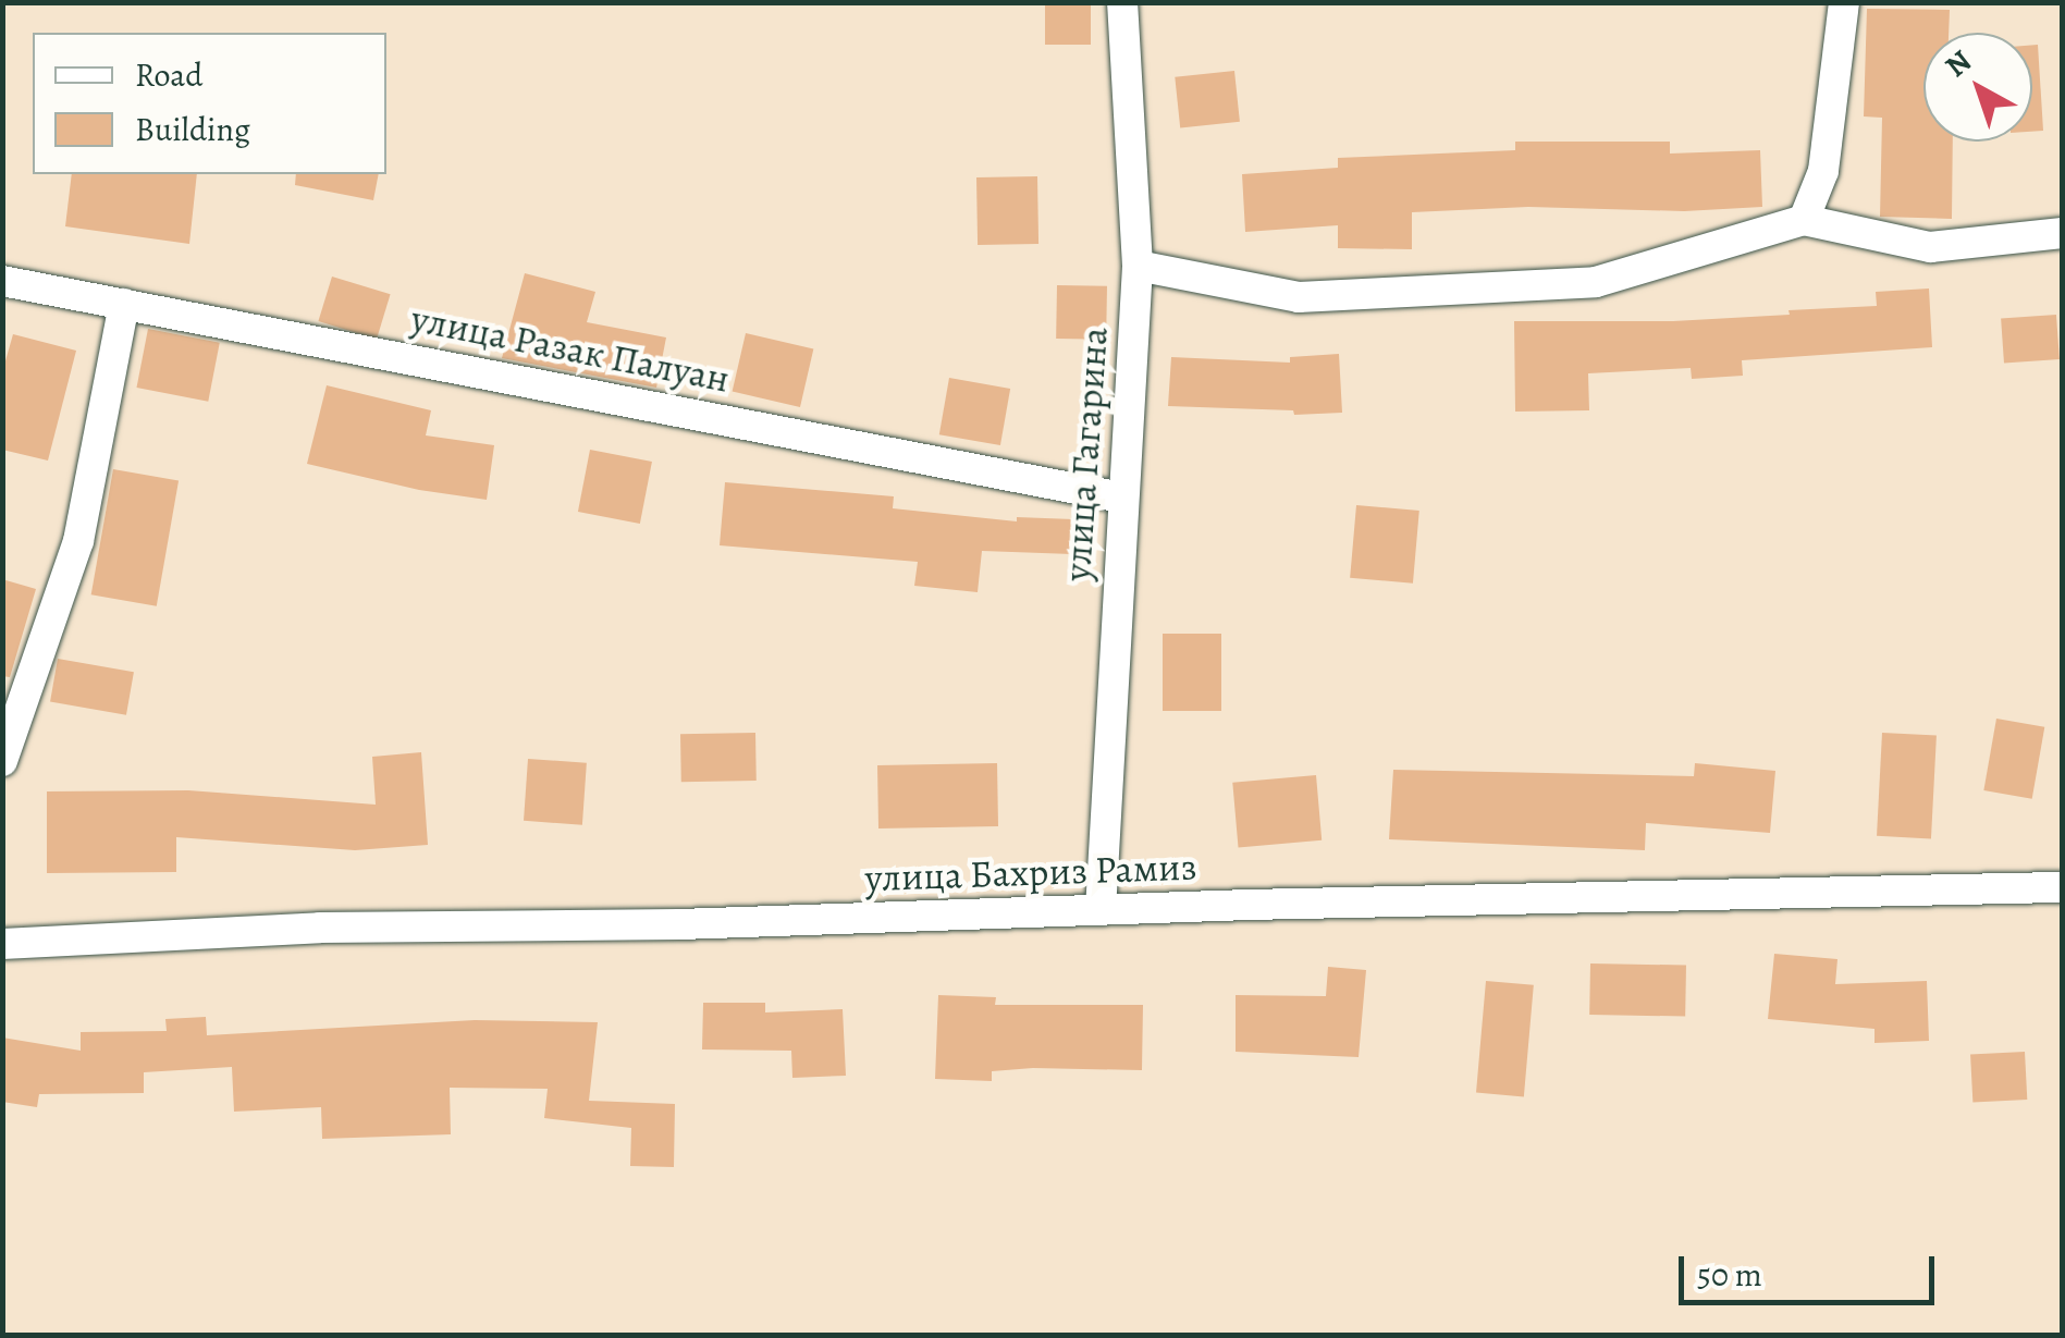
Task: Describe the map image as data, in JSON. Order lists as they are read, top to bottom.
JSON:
{
  "streets": {
    "street": ["улица Разак Палуан", "улица Гагарина", "улица Бахриз Рамиз"]
  },
  "crossings": [
    ["улица Разак Палуан", "улица Гагарина"],
    ["улица Гагарина", "улица Бахриз Рамиз"]
  ],
  "legend": ["Road", "Building"],
  "scale_bar": "50 m",
  "north": "top left"
}
